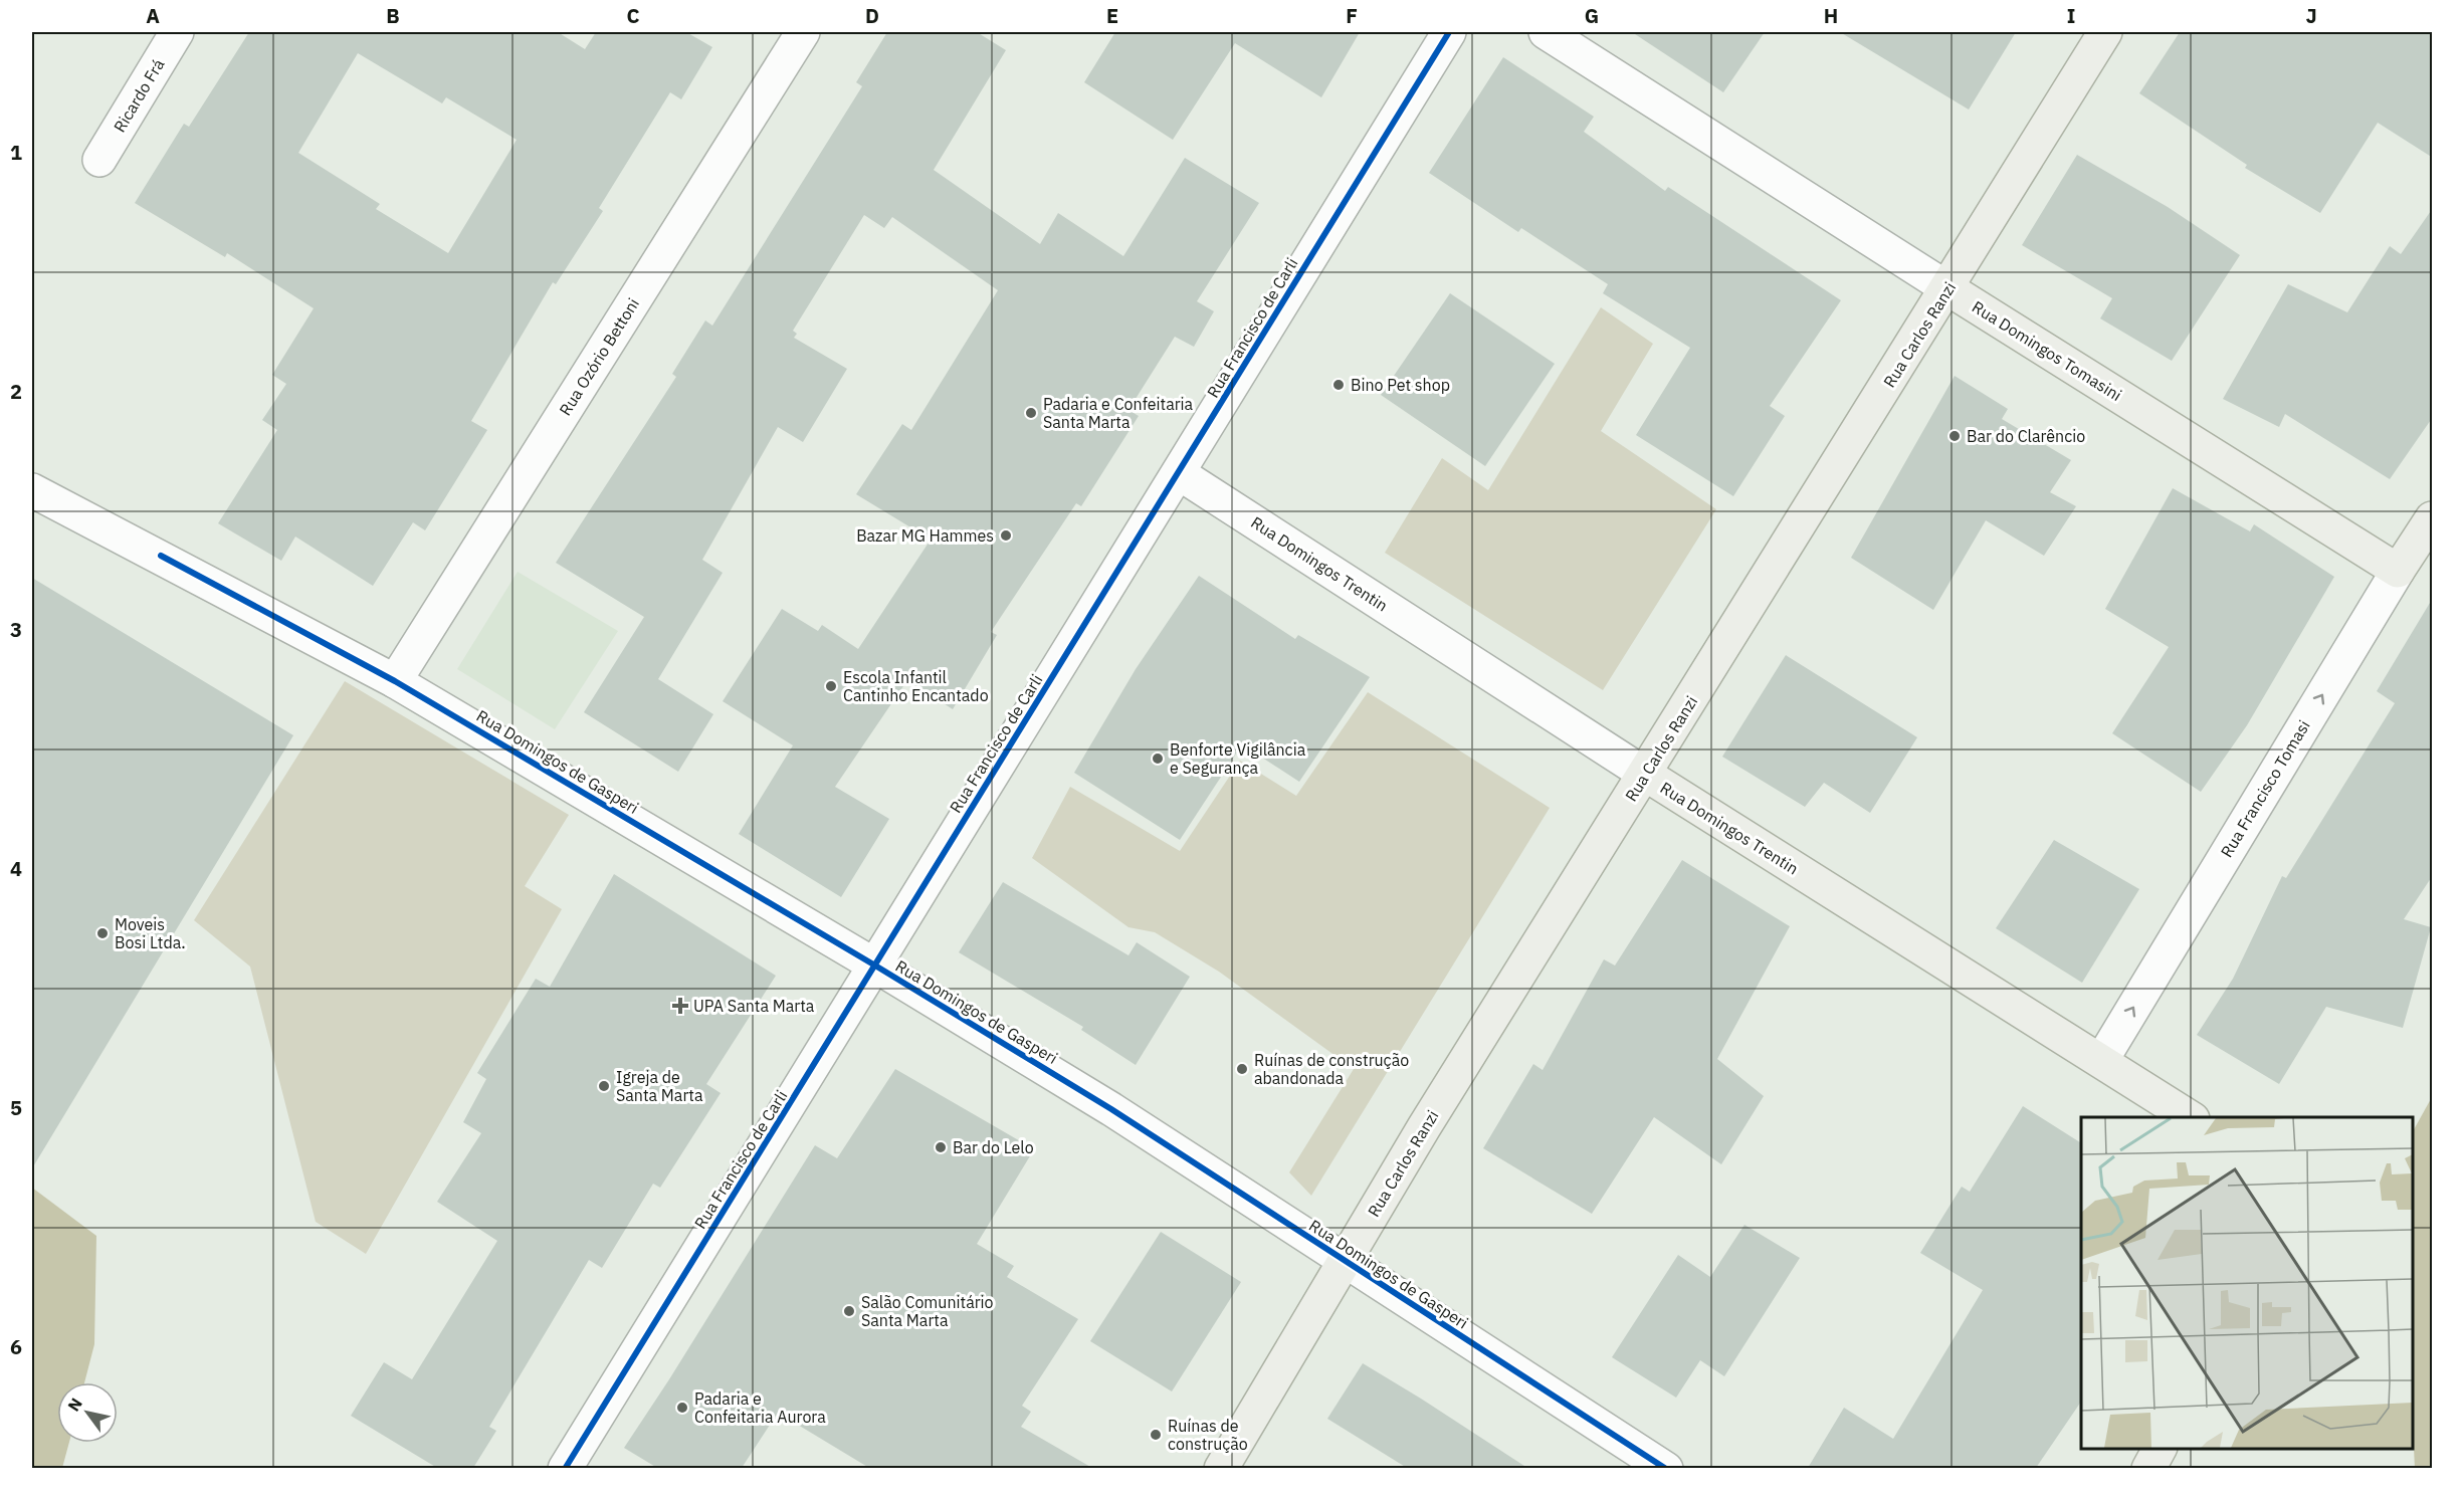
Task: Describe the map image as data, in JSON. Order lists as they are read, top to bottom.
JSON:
{
  "streets": {
    "main road": [
      "Rua Carlos Ranzi",
      "Rua Domingos Tomasini",
      "Rua Domingos Trentin",
      "Rua Francisco Tomasi"
    ],
    "street": [
      "Ricardo Frá",
      "Rua Francisco de Carli",
      "Rua Ozório Bettoni",
      "Rua Domingos de Gasperi"
    ]
  },
  "crossings": [
    ["Rua Francisco de Carli", "Rua Domingos Trentin"],
    ["Rua Francisco de Carli", "Rua Domingos de Gasperi"],
    ["Rua Carlos Ranzi", "Rua Domingos Tomasini"],
    ["Rua Carlos Ranzi", "Rua Domingos Trentin"],
    ["Rua Carlos Ranzi", "Rua Domingos de Gasperi"],
    ["Rua Domingos Tomasini", "Rua Francisco Tomasi"],
    ["Rua Ozório Bettoni", "Rua Domingos de Gasperi"],
    ["Rua Domingos Trentin", "Rua Francisco Tomasi"]
  ],
  "one_way": ["Rua Francisco Tomasi"],
  "places": {
    "other": [
      "Bino Pet shop",
      "Padaria e Confeitaria Santa Marta",
      "Bar do Clarêncio",
      "Bazar MG Hammes",
      "Escola Infantil Cantinho Encantado",
      "Benforte Vigilância e Segurança",
      "Moveis Bosi Ltda.",
      "Ruínas de construção abandonada",
      "Igreja de Santa Marta",
      "Bar do Lelo",
      "Salão Comunitário Santa Marta",
      "Padaria e Confeitaria Aurora",
      "Ruínas de construção"
    ],
    "health": ["UPA Santa Marta"]
  },
  "north": "top left",
  "grid": {
    "columns": [
      "A",
      "B",
      "C",
      "D",
      "E",
      "F",
      "G",
      "H",
      "I",
      "J"
    ],
    "rows": [
      "1",
      "2",
      "3",
      "4",
      "5",
      "6"
    ]
  }
}
